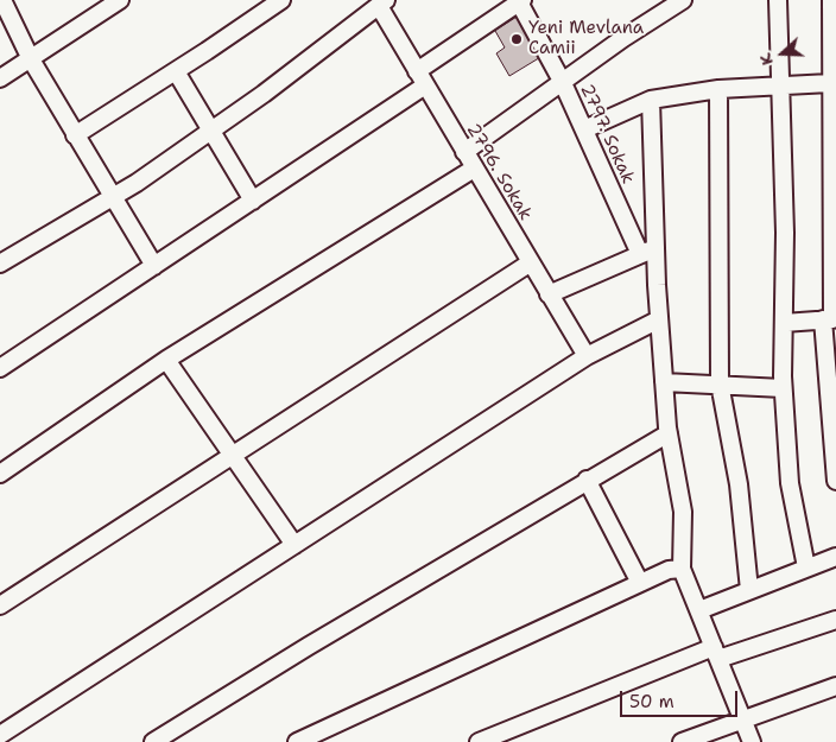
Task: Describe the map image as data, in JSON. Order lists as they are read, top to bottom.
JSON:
{
  "streets": {
    "street": ["2797. Sokak", "2796. Sokak"]
  },
  "places": ["Yeni Mevlana Camii"],
  "scale_bar": "50 m",
  "north": "left"
}
